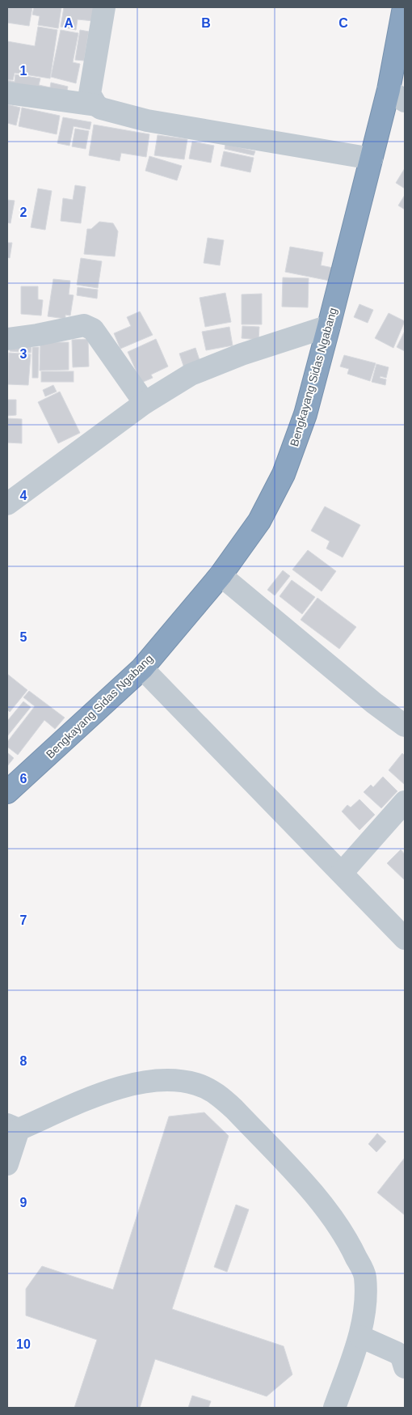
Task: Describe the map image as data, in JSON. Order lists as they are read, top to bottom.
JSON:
{
  "streets": {
    "highway": ["Bengkayang Sidas Ngabang"]
  },
  "grid": {
    "columns": ["A", "B", "C"],
    "rows": [
      "1",
      "2",
      "3",
      "4",
      "5",
      "6",
      "7",
      "8",
      "9",
      "10"
    ]
  }
}
